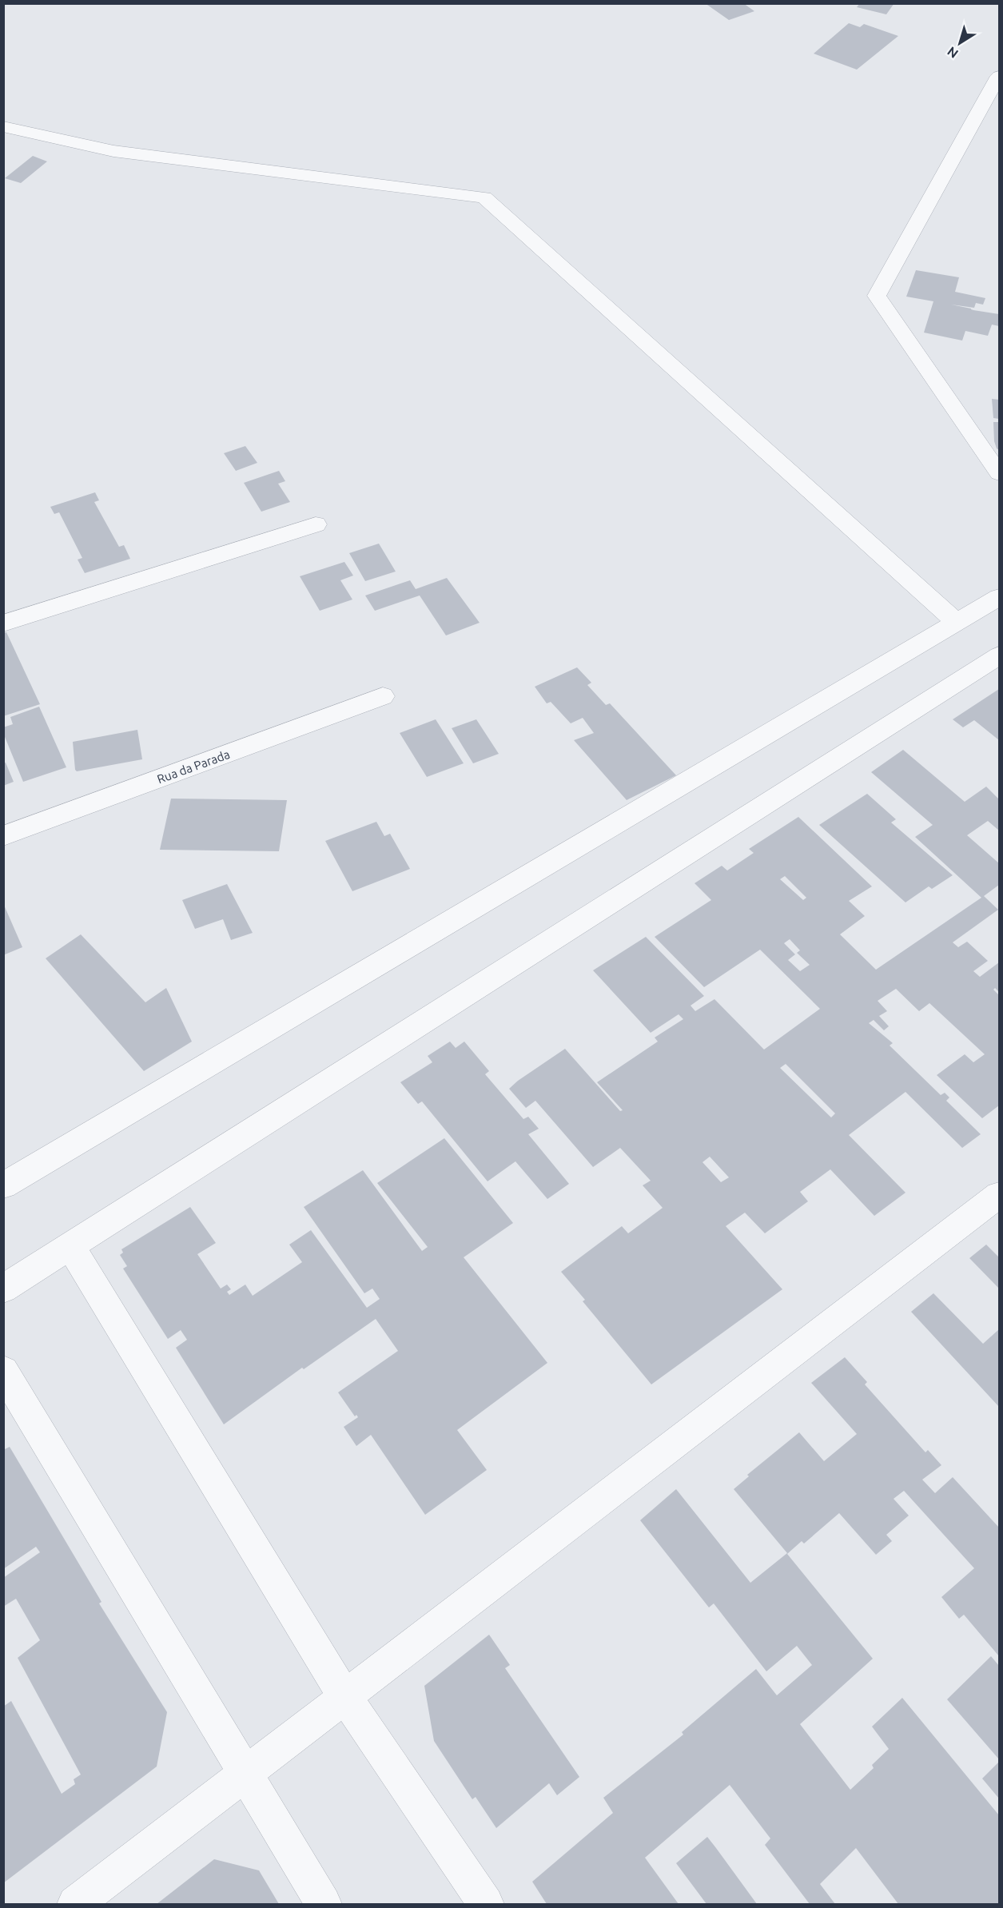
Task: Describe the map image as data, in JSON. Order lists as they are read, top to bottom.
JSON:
{
  "streets": {
    "street": ["Rua da Parada"]
  },
  "north": "bottom left"
}
